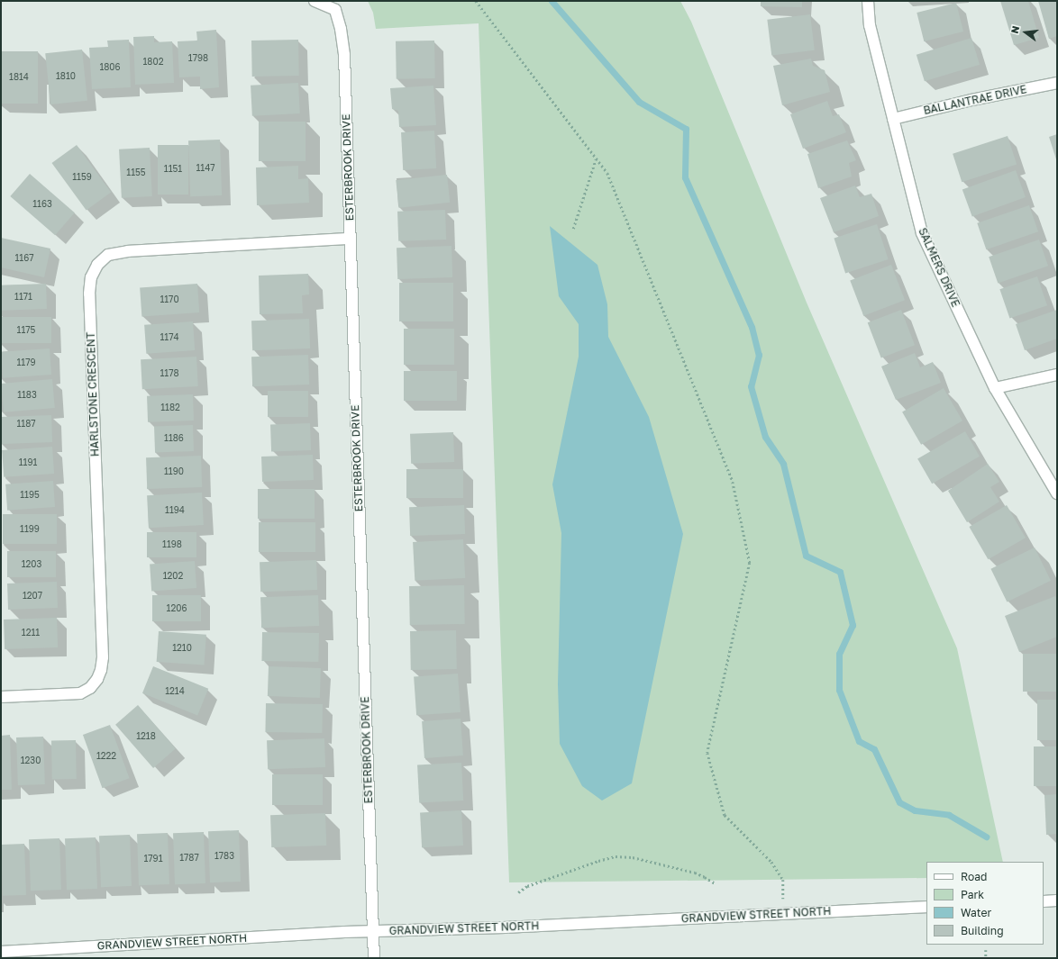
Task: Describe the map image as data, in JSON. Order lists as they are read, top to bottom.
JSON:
{
  "streets": {
    "street": [
      "BALLANTRAE DRIVE",
      "ESTERBROOK DRIVE",
      "SALMERS DRIVE",
      "HARLSTONE CRESCENT",
      "GRANDVIEW STREET NORTH"
    ]
  },
  "crossings": [
    ["BALLANTRAE DRIVE", "SALMERS DRIVE"],
    ["ESTERBROOK DRIVE", "HARLSTONE CRESCENT"],
    ["ESTERBROOK DRIVE", "GRANDVIEW STREET NORTH"]
  ],
  "house_numbers": [
    "1798",
    "1802",
    "1806",
    "1810",
    "1814",
    "1147",
    "1151",
    "1155",
    "1159",
    "1163",
    "1167",
    "1171",
    "1170",
    "1175",
    "1174",
    "1179",
    "1178",
    "1183",
    "1182",
    "1187",
    "1186",
    "1191",
    "1190",
    "1195",
    "1194",
    "1199",
    "1198",
    "1203",
    "1202",
    "1207",
    "1206",
    "1211",
    "1210",
    "1214",
    "1218",
    "1222",
    "1230",
    "1783",
    "1787",
    "1791"
  ],
  "legend": [
    "Road",
    "Park",
    "Water",
    "Building"
  ],
  "north": "left"
}
